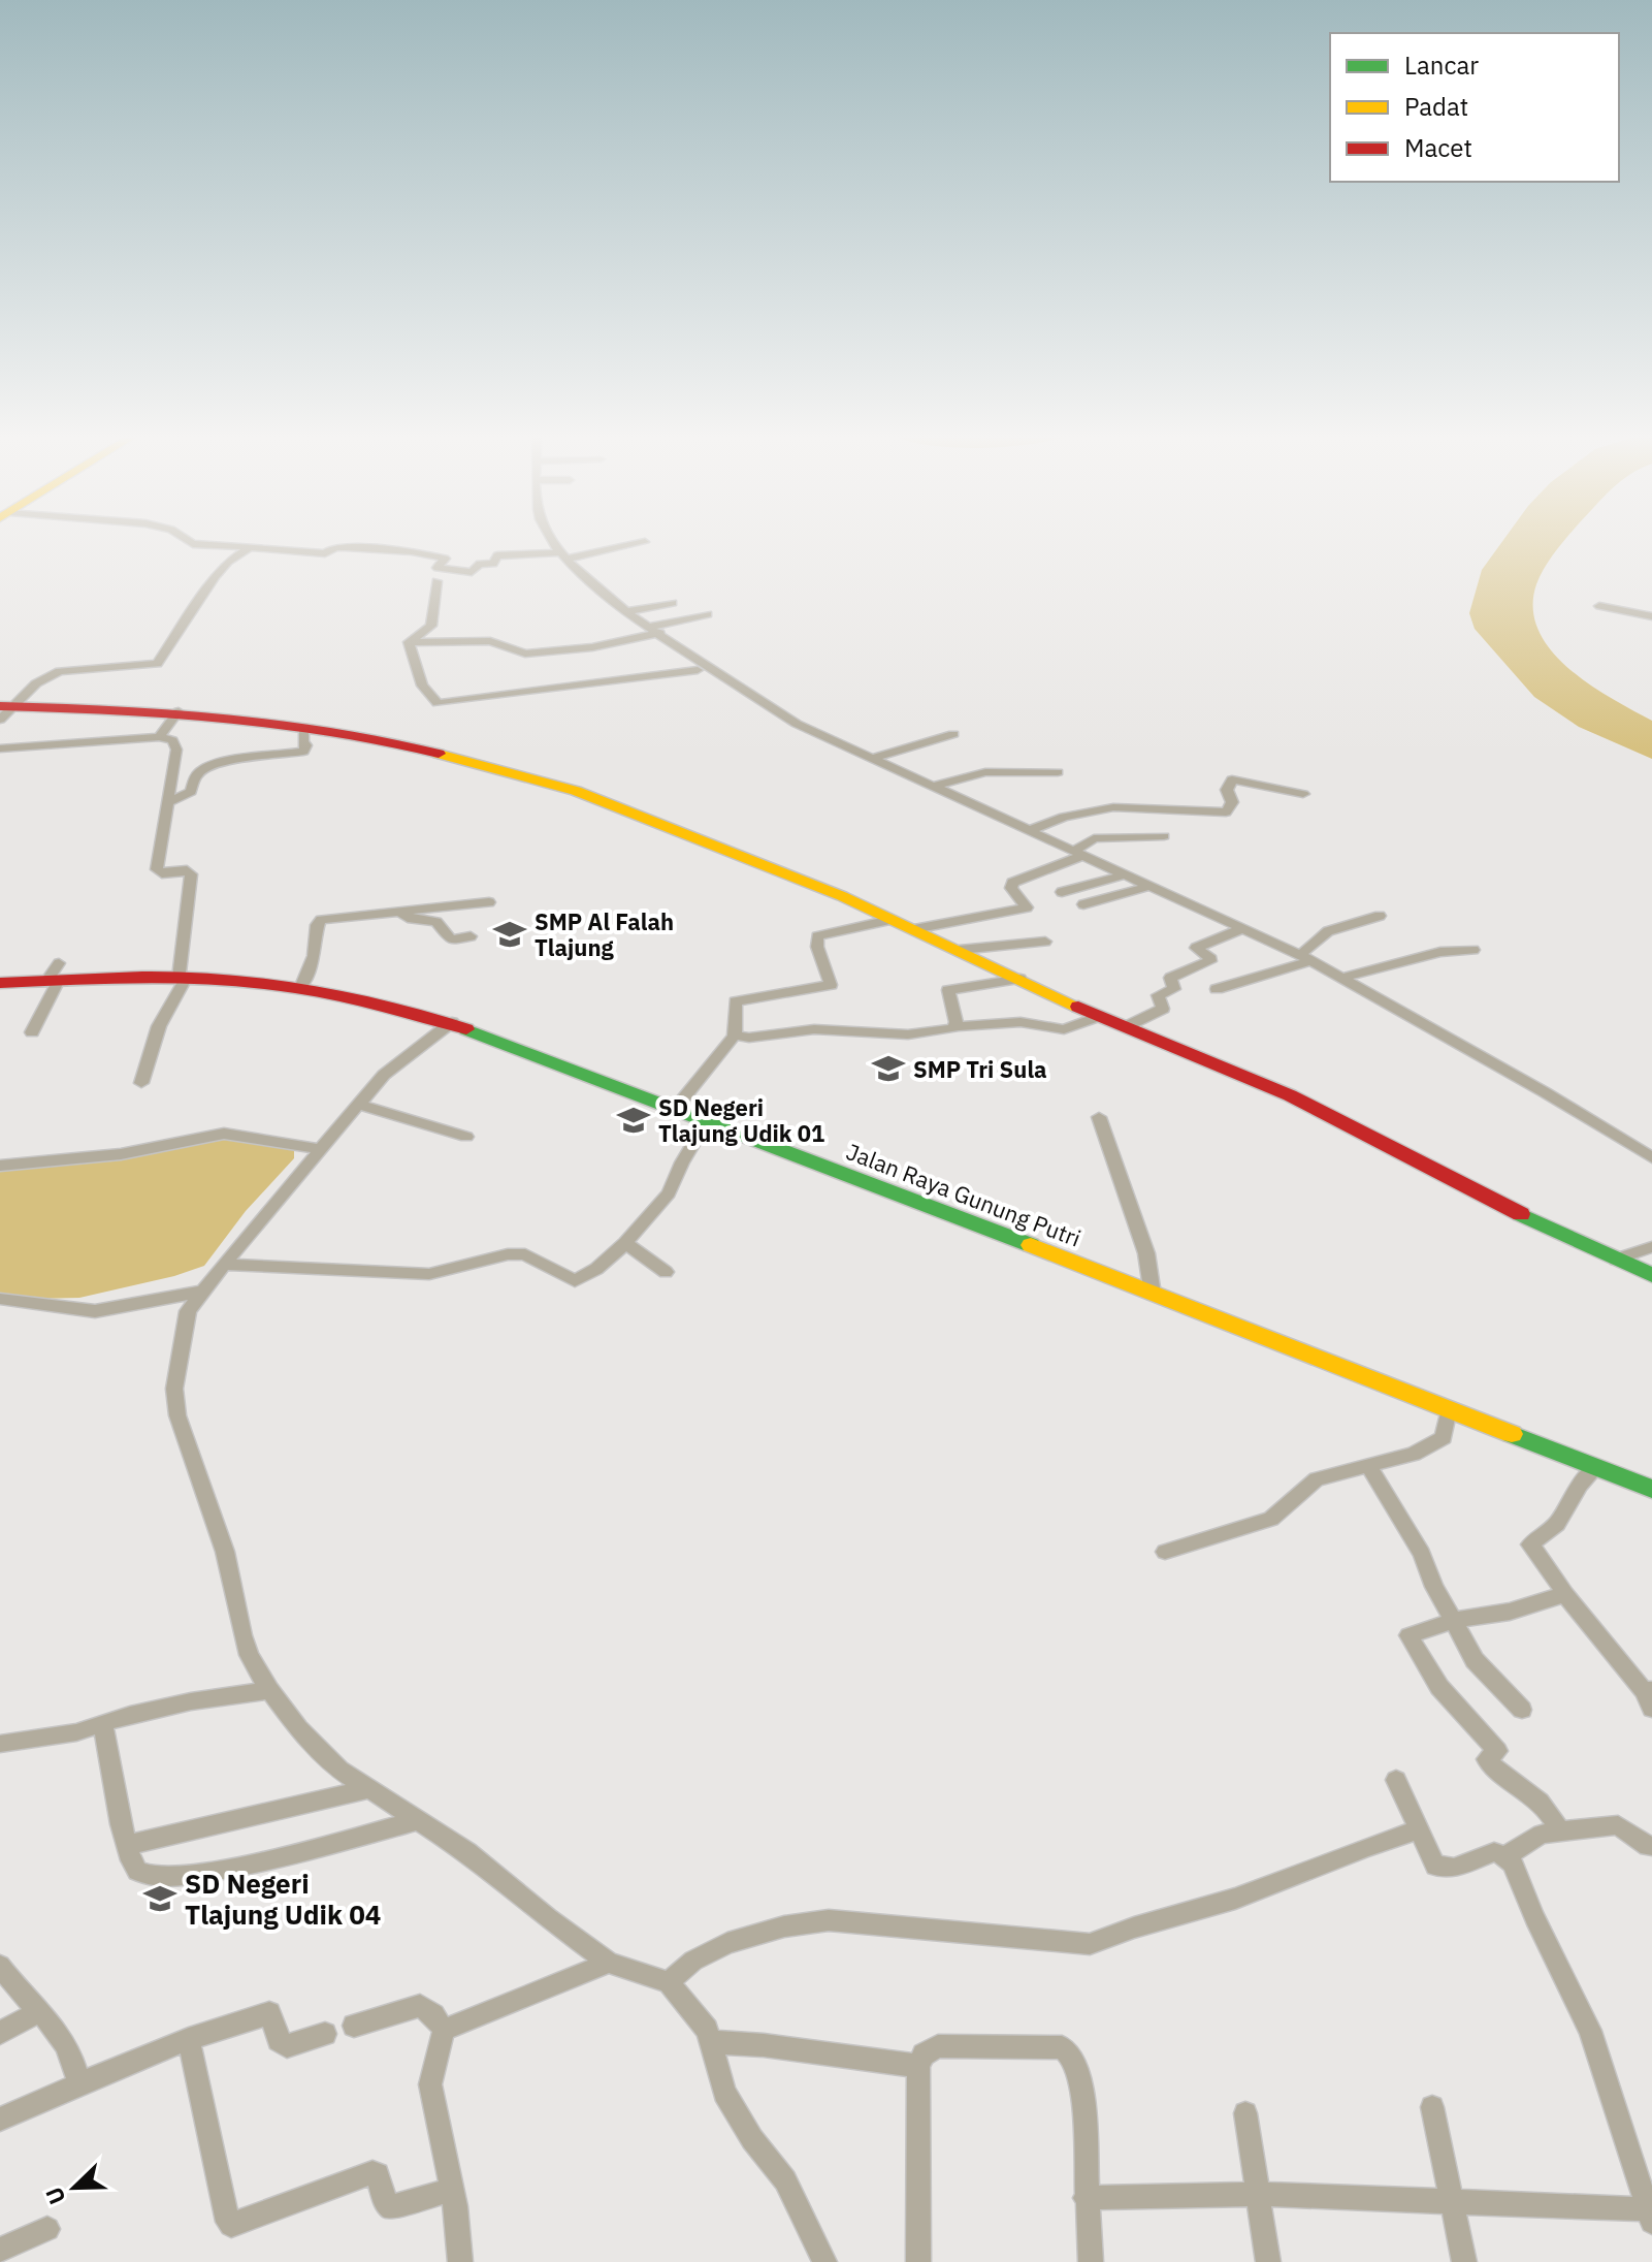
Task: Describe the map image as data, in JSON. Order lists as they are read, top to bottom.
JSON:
{
  "streets": {
    "street": ["Jalan Raya Gunung Putri"]
  },
  "places": {
    "school or university": [
      "SMP Al Falah Tlajung",
      "SMP Tri Sula",
      "SD Negeri Tlajung Udik 01",
      "SD Negeri Tlajung Udik 04"
    ]
  },
  "legend": ["Lancar", "Padat", "Macet"],
  "north": "bottom left"
}
